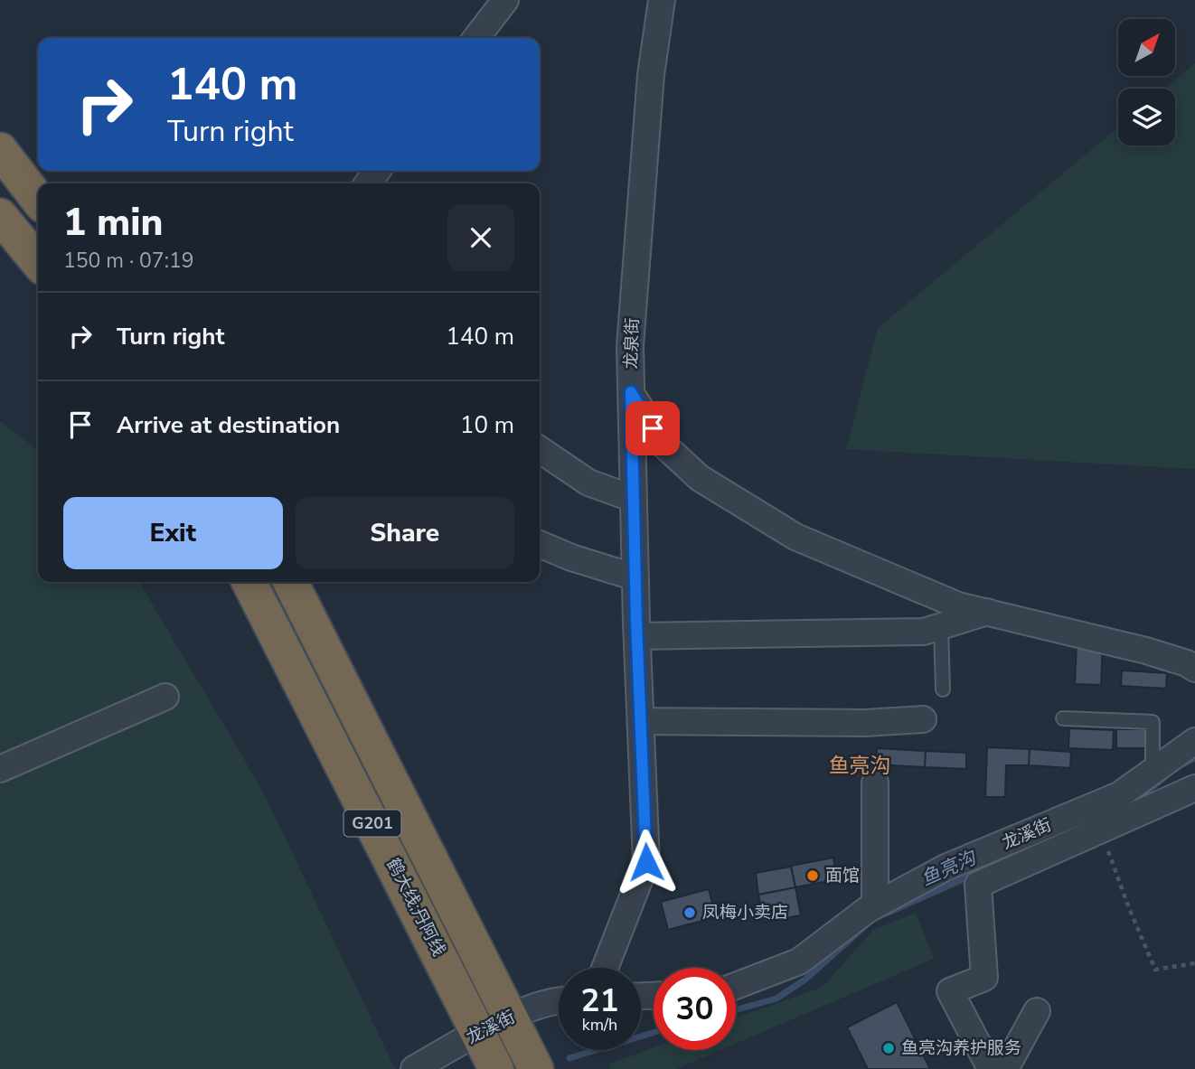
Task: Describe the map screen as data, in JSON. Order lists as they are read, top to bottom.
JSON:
{
  "streets": {
    "highway": ["G201", "鹤大线;丹阿线"],
    "street": ["龙泉街", "龙溪街"]
  },
  "crossings": [
    ["龙溪街", "鹤大线;丹阿线"]
  ],
  "districts": ["鱼亮沟"],
  "water": ["鱼亮沟"],
  "places": ["面馆", "凤梅小卖店", "鱼亮沟养护服务"],
  "north": "top right",
  "page": {
    "turn": ["140 m", "Turn right"],
    "heading": ["1 min", "150 m · 07:19"],
    "list": [
      {
        "name": "Turn right",
        "value": "140 m"
      },
      {
        "name": "Arrive at destination",
        "value": "10 m"
      }
    ],
    "buttons": ["Exit", "Share"],
    "speed": "21 km/h",
    "limit": "30"
  }
}
